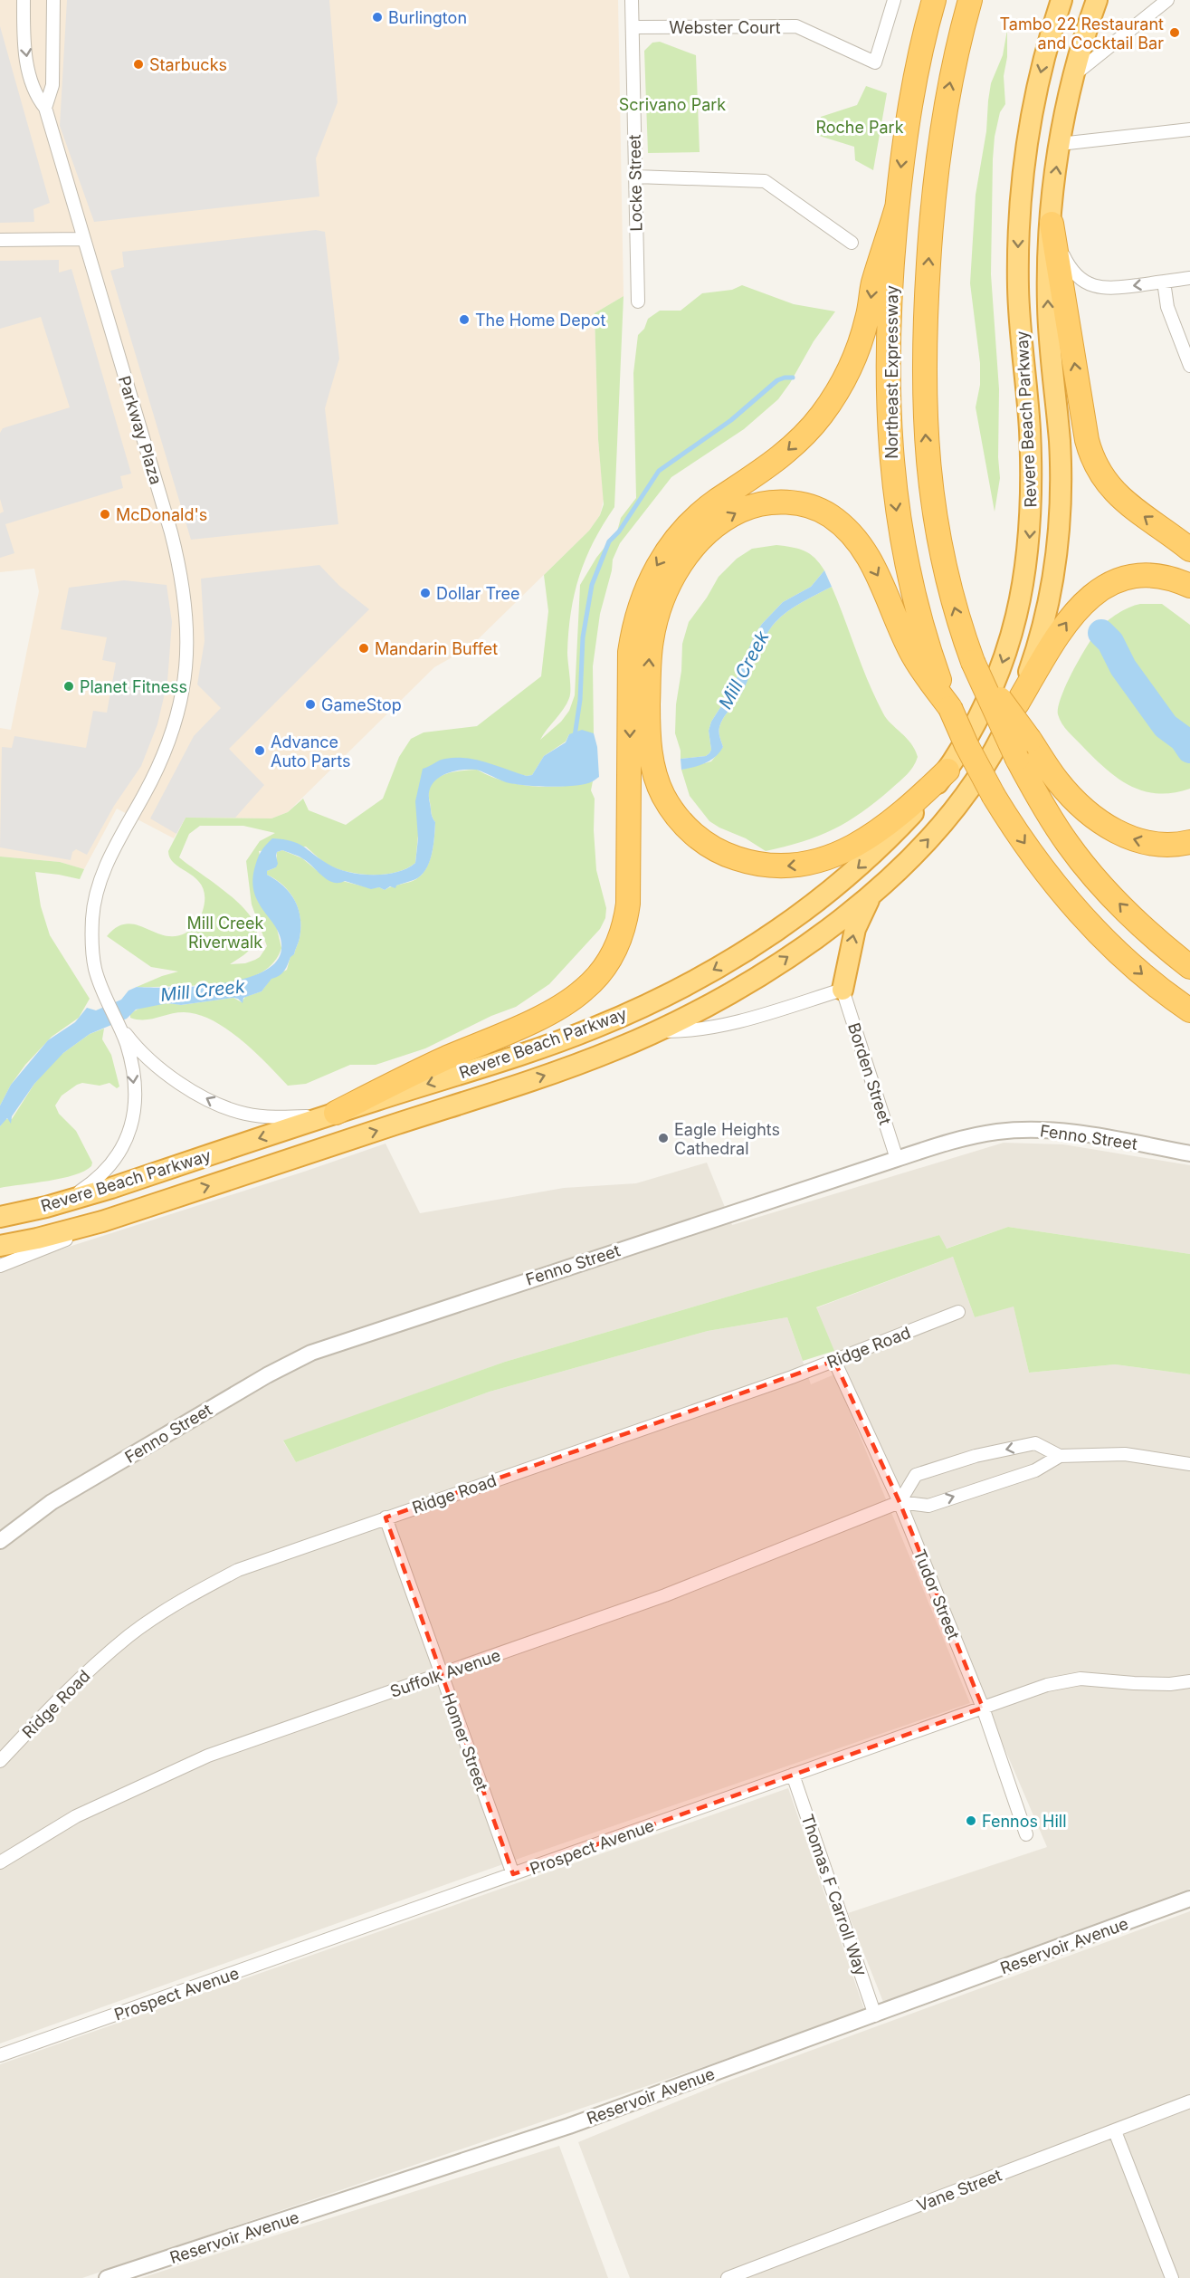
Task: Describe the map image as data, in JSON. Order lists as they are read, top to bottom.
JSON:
{
  "streets": {
    "highway": ["Northeast Expressway", "Revere Beach Parkway"],
    "street": [
      "Webster Court",
      "Locke Street",
      "Parkway Plaza",
      "Borden Street",
      "Fenno Street",
      "Ridge Road",
      "Tudor Street",
      "Suffolk Avenue",
      "Homer Street",
      "Prospect Avenue",
      "Thomas F Carroll Way",
      "Reservoir Avenue",
      "Vane Street"
    ]
  },
  "crossings": [
    ["Webster Court", "Locke Street"],
    ["Borden Street", "Fenno Street"],
    ["Ridge Road", "Tudor Street"],
    ["Ridge Road", "Homer Street"],
    ["Tudor Street", "Suffolk Avenue"],
    ["Tudor Street", "Prospect Avenue"],
    ["Suffolk Avenue", "Homer Street"],
    ["Homer Street", "Prospect Avenue"],
    ["Prospect Avenue", "Thomas F Carroll Way"],
    ["Thomas F Carroll Way", "Reservoir Avenue"]
  ],
  "water": ["Mill Creek"],
  "parks": ["Scrivano Park", "Roche Park", "Mill Creek Riverwalk"],
  "places": [
    "Burlington",
    "Tambo 22 Restaurant and Cocktail Bar",
    "Starbucks",
    "The Home Depot",
    "McDonald's",
    "Dollar Tree",
    "Mandarin Buffet",
    "Planet Fitness",
    "GameStop",
    "Advance Auto Parts",
    "Eagle Heights Cathedral",
    "Fennos Hill"
  ]
}
